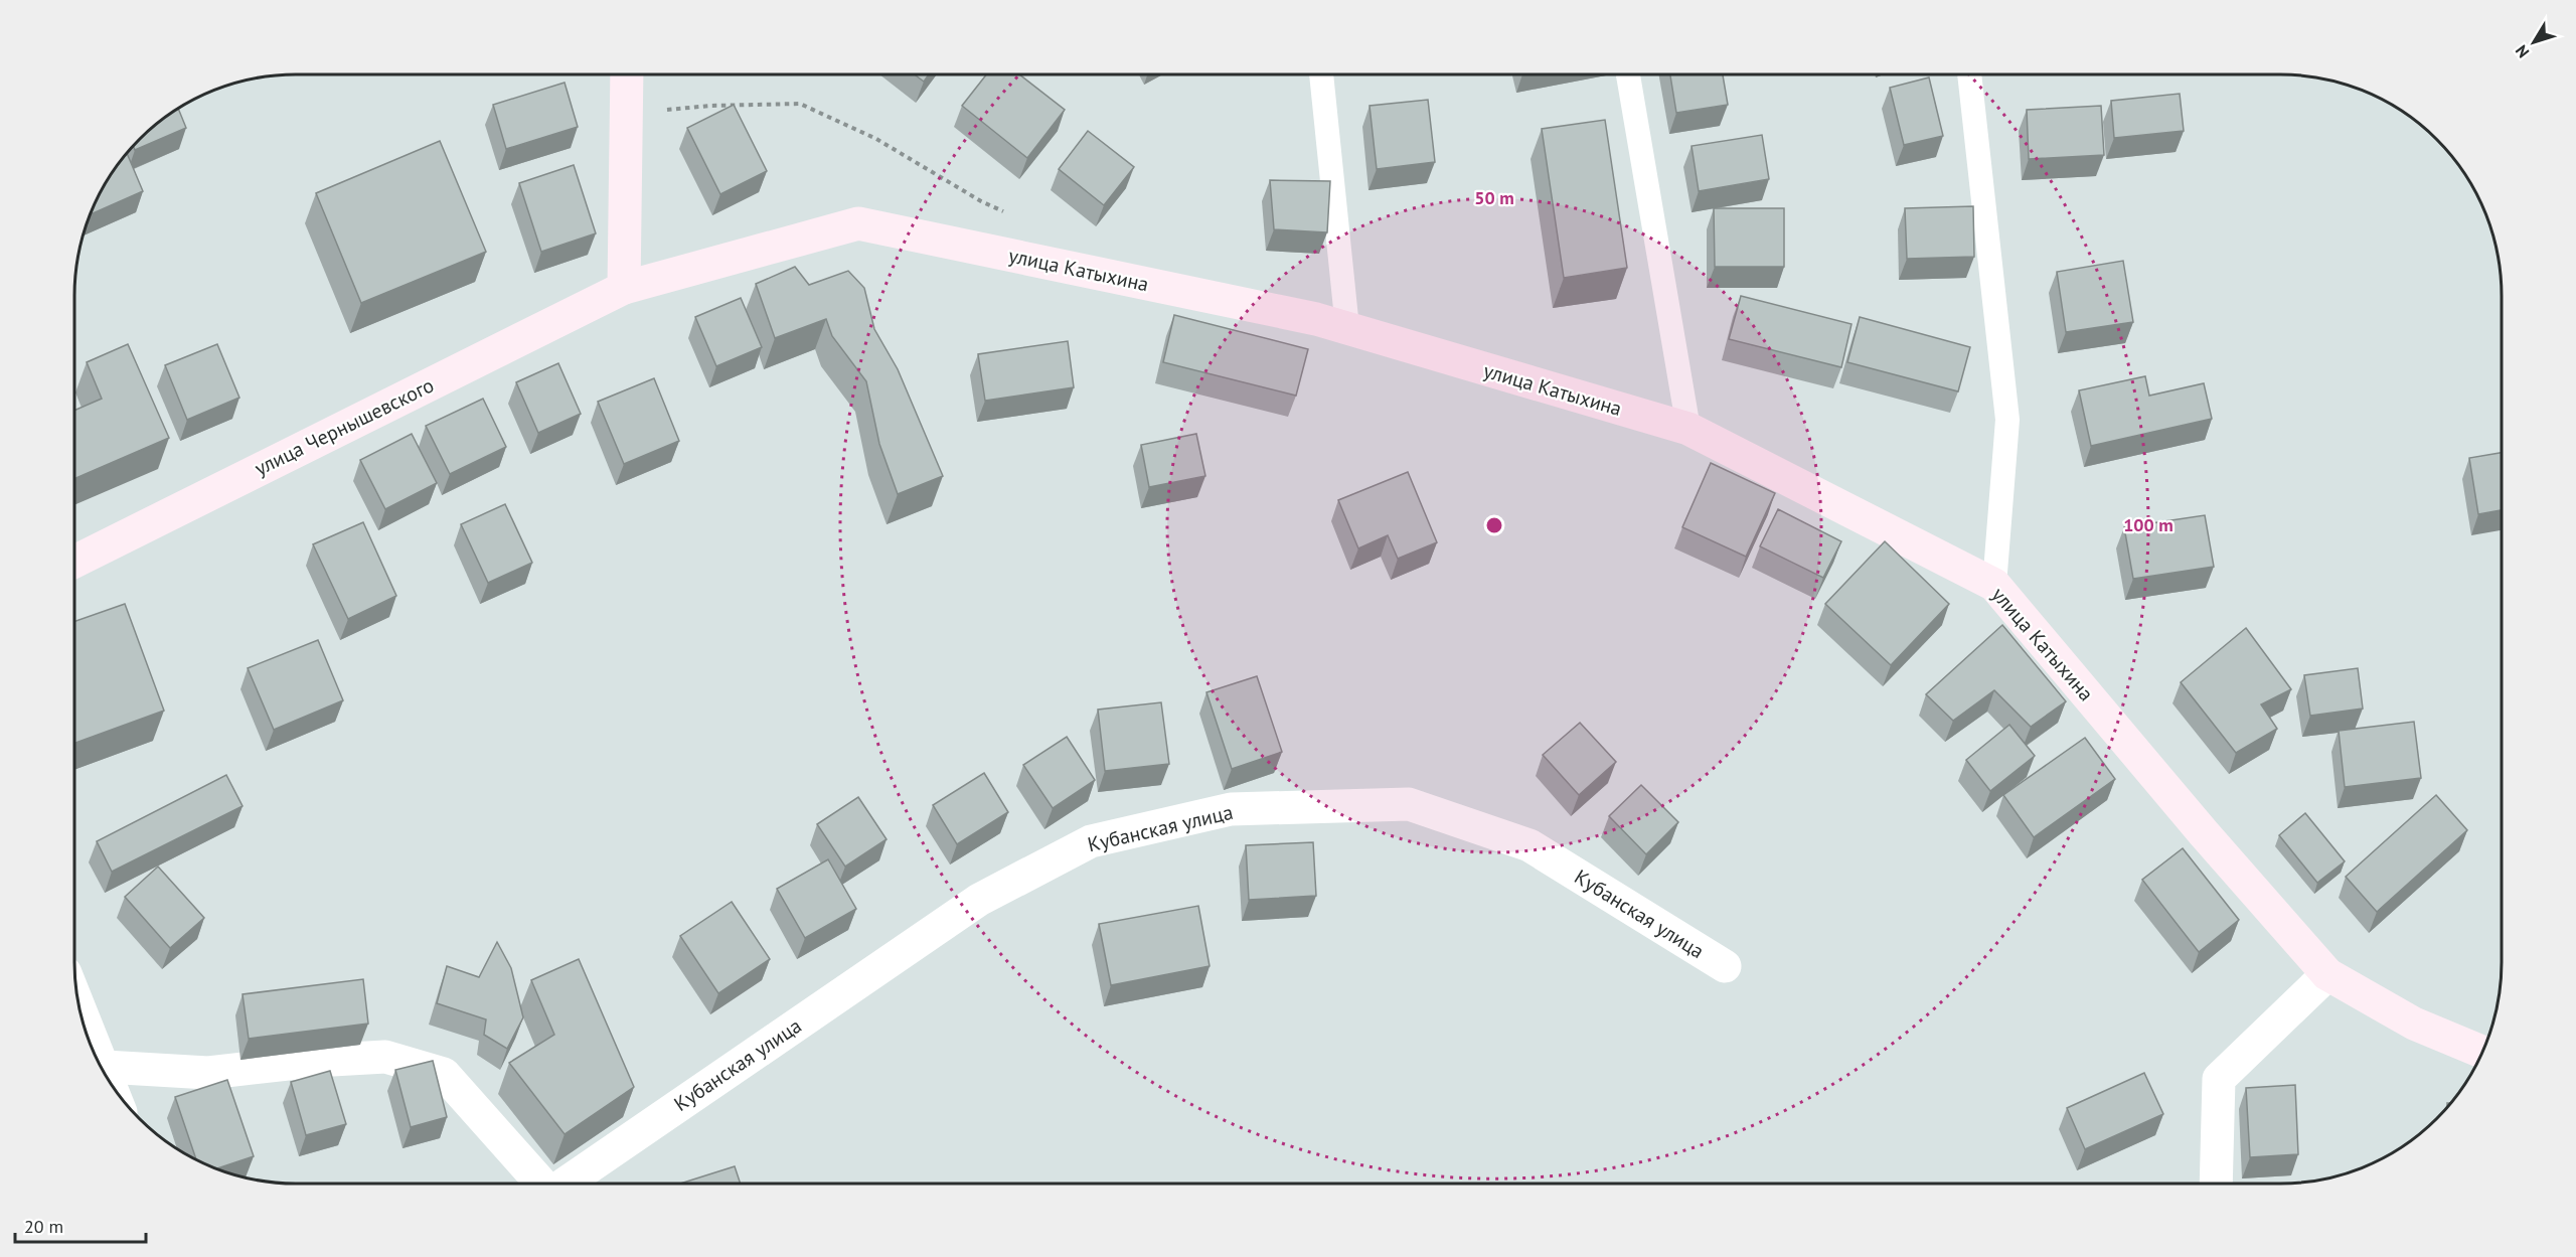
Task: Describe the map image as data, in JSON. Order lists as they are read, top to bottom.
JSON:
{
  "streets": {
    "street": ["улица Катыхина", "улица Чернышевского", "Кубанская улица"]
  },
  "crossings": [
    ["улица Катыхина", "улица Чернышевского"]
  ],
  "scale_bar": "20 m",
  "north": "bottom left",
  "rings": ["50 m", "100 m"]
}
